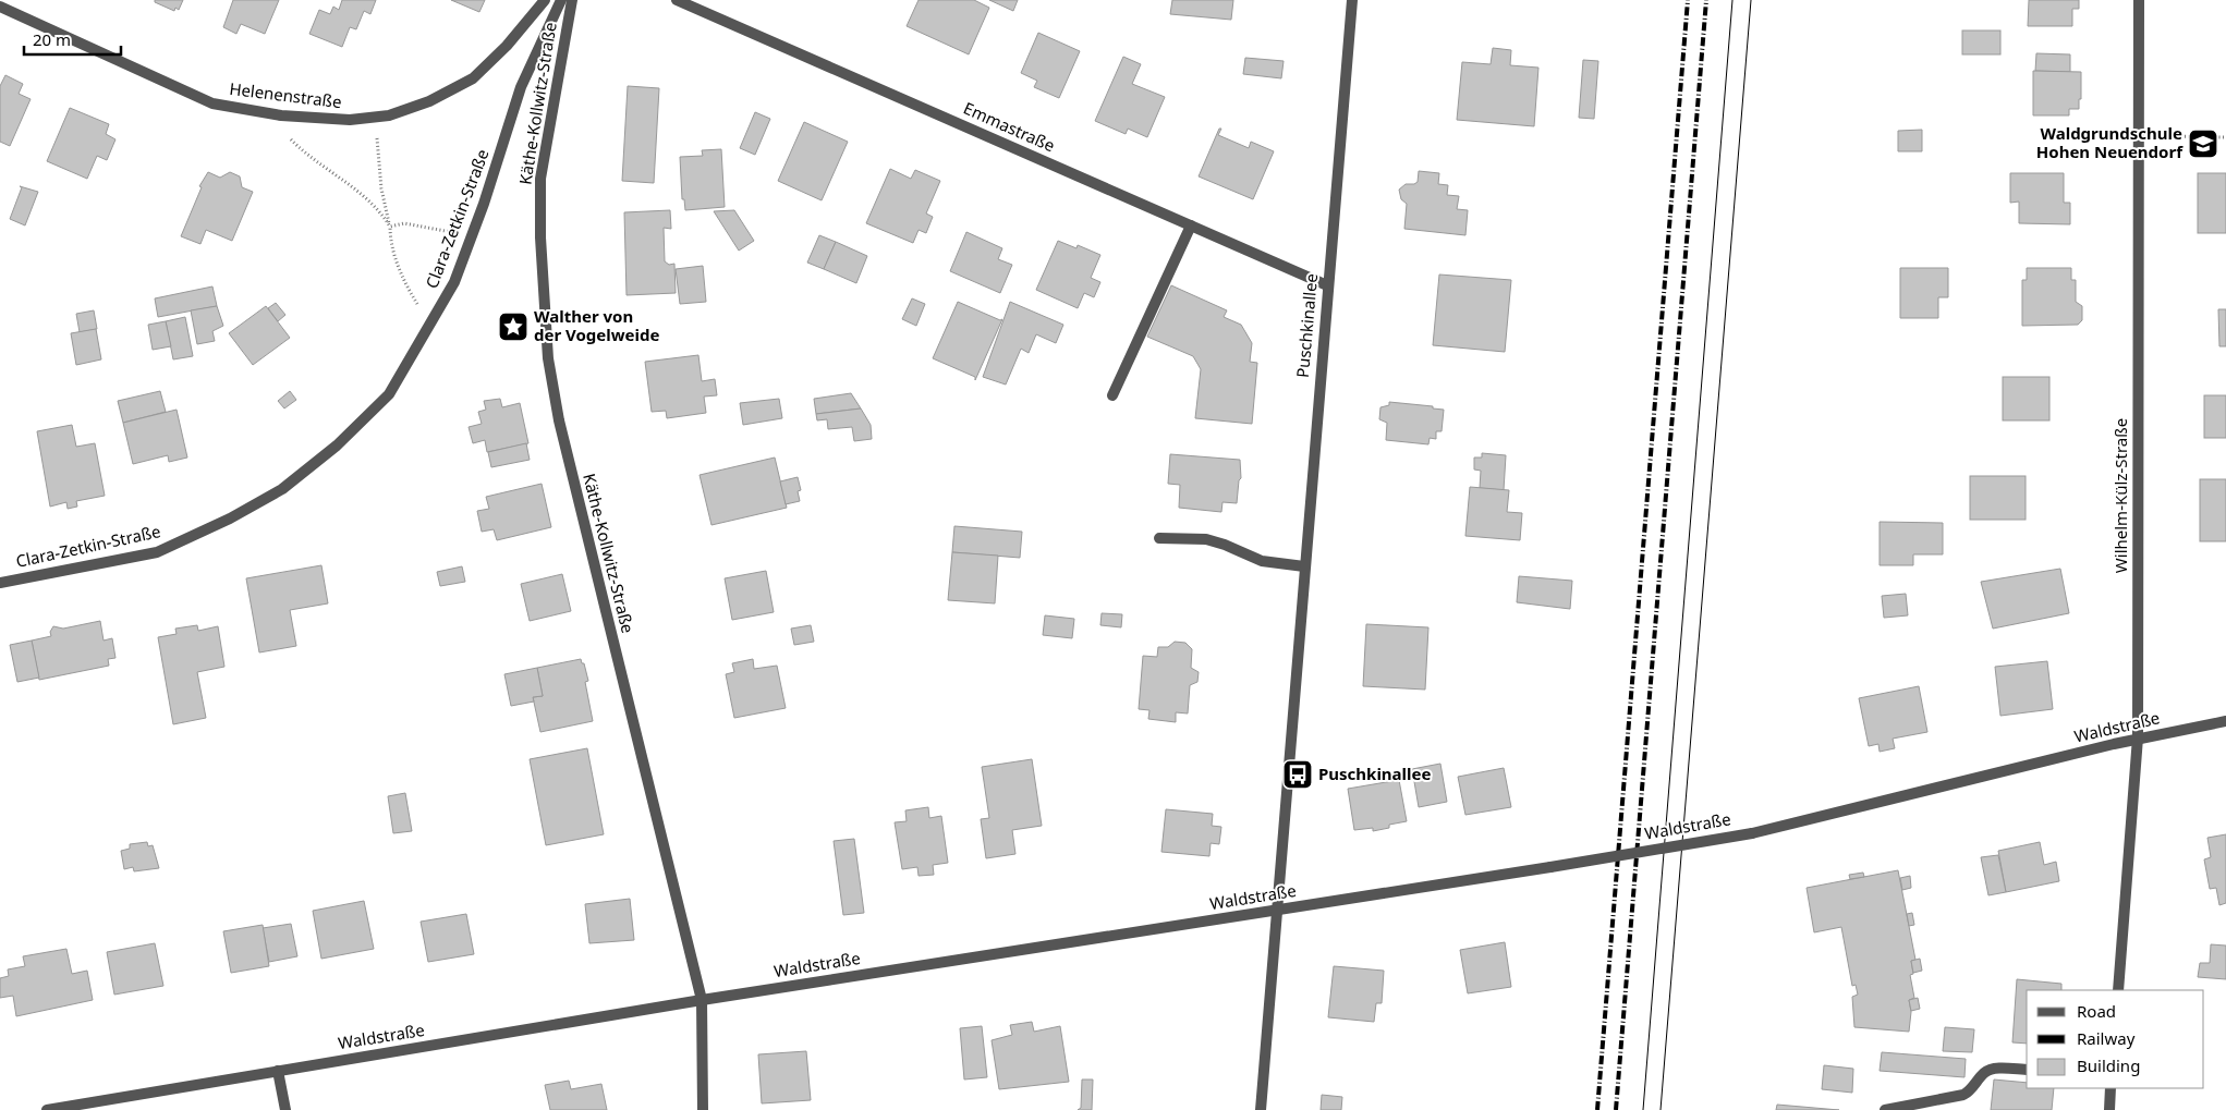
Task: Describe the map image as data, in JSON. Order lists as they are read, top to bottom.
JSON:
{
  "streets": {
    "street": [
      "Helenenstraße",
      "Käthe-Kollwitz-Straße",
      "Emmastraße",
      "Clara-Zetkin-Straße",
      "Puschkinallee",
      "Wilhelm-Külz-Straße",
      "Waldstraße"
    ]
  },
  "crossings": [
    ["Käthe-Kollwitz-Straße", "Waldstraße"],
    ["Emmastraße", "Puschkinallee"],
    ["Puschkinallee", "Waldstraße"],
    ["Wilhelm-Külz-Straße", "Waldstraße"]
  ],
  "places": {
    "school or university": ["Waldgrundschule Hohen Neuendorf"],
    "place": ["Walther von der Vogelweide"],
    "bus stop": ["Puschkinallee"]
  },
  "legend": ["Road", "Railway", "Building"],
  "scale_bar": "20 m"
}
